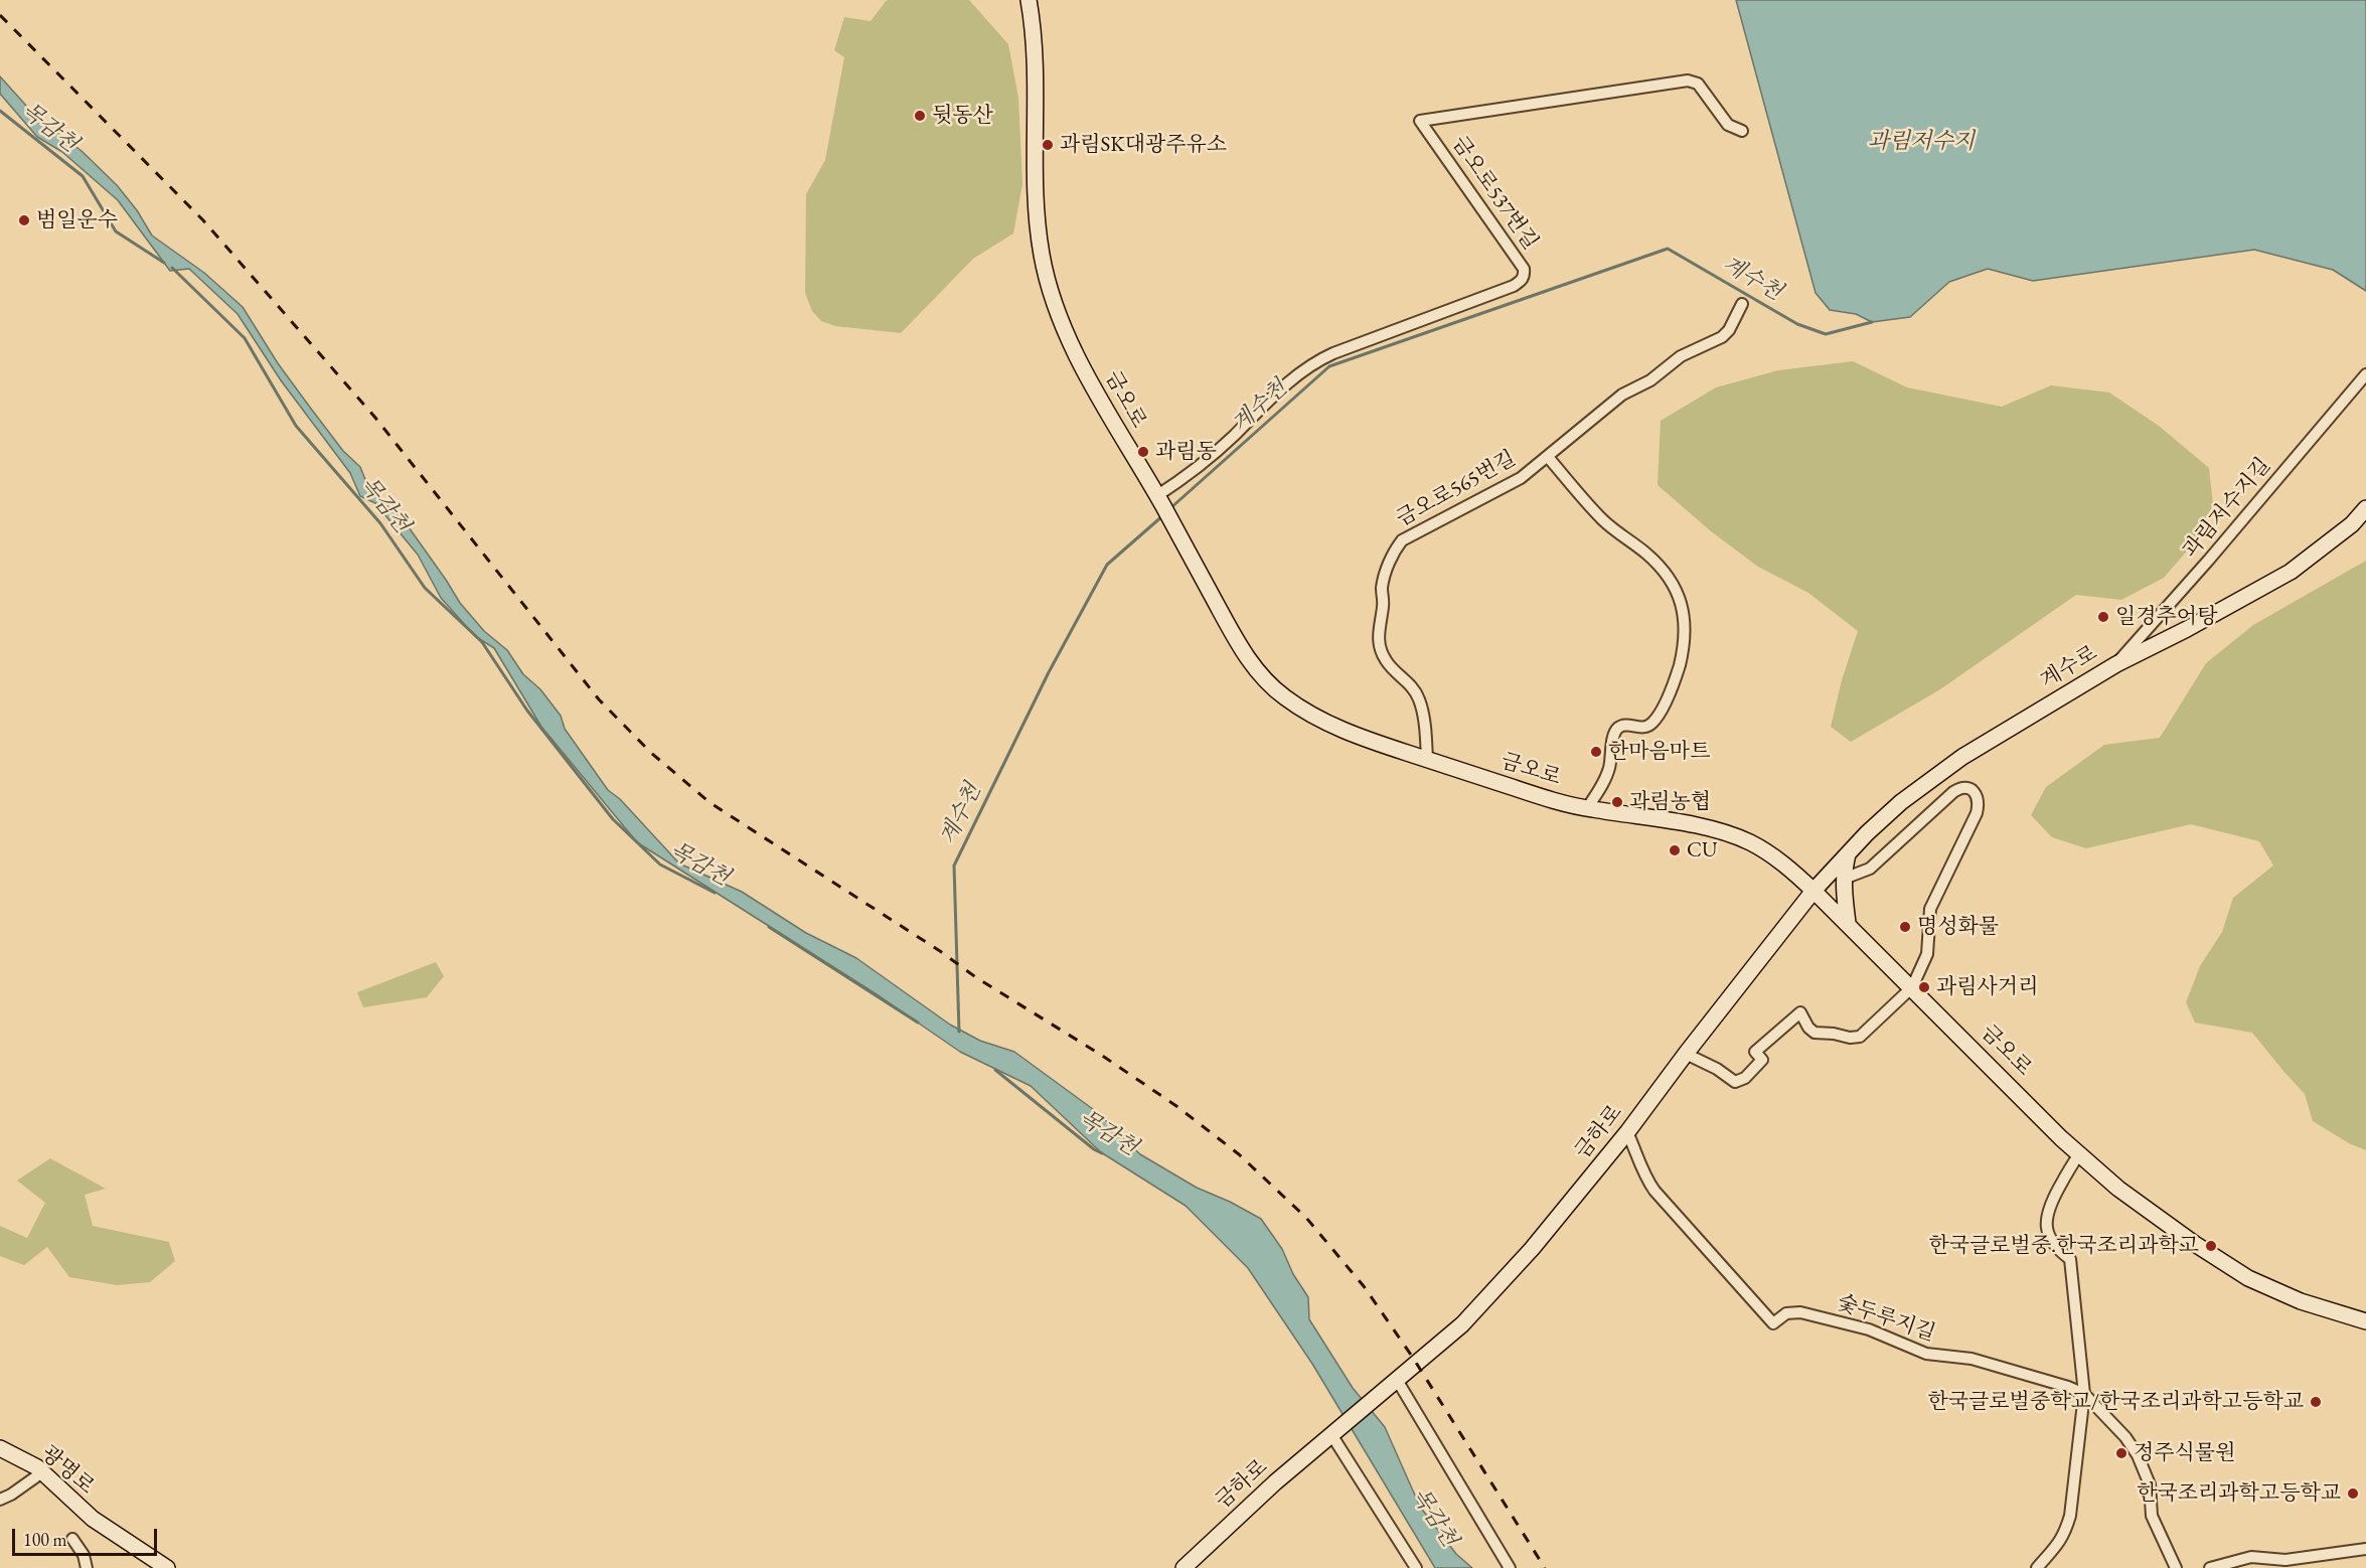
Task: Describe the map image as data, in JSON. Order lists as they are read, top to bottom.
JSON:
{
  "streets": {
    "main road": [
      "금오로",
      "계수로",
      "금하로",
      "광명로"
    ],
    "street": [
      "금오로537번길",
      "금오로565번길",
      "과림저수지길",
      "숯두루지길"
    ]
  },
  "crossings": [
    ["금오로537번길", "금오로"],
    ["금오로", "금오로565번길"],
    ["금오로", "계수로"],
    ["금오로", "금하로"],
    ["과림저수지길", "계수로"],
    ["계수로", "금하로"],
    ["금하로", "숯두루지길"]
  ],
  "water": ["목감천", "과림저수지", "계수천"],
  "places": [
    "뒷동산",
    "과림SK대광주유소",
    "범일운수",
    "과림동",
    "일경추어탕",
    "한마음마트",
    "과림농협",
    "CU",
    "명성화물",
    "과림사거리",
    "한국글로벌중.한국조리과학고",
    "한국글로벌중학교/한국조리과학고등학교",
    "정주식물원",
    "한국조리과학고등학교"
  ],
  "scale_bar": "100 m"
}
